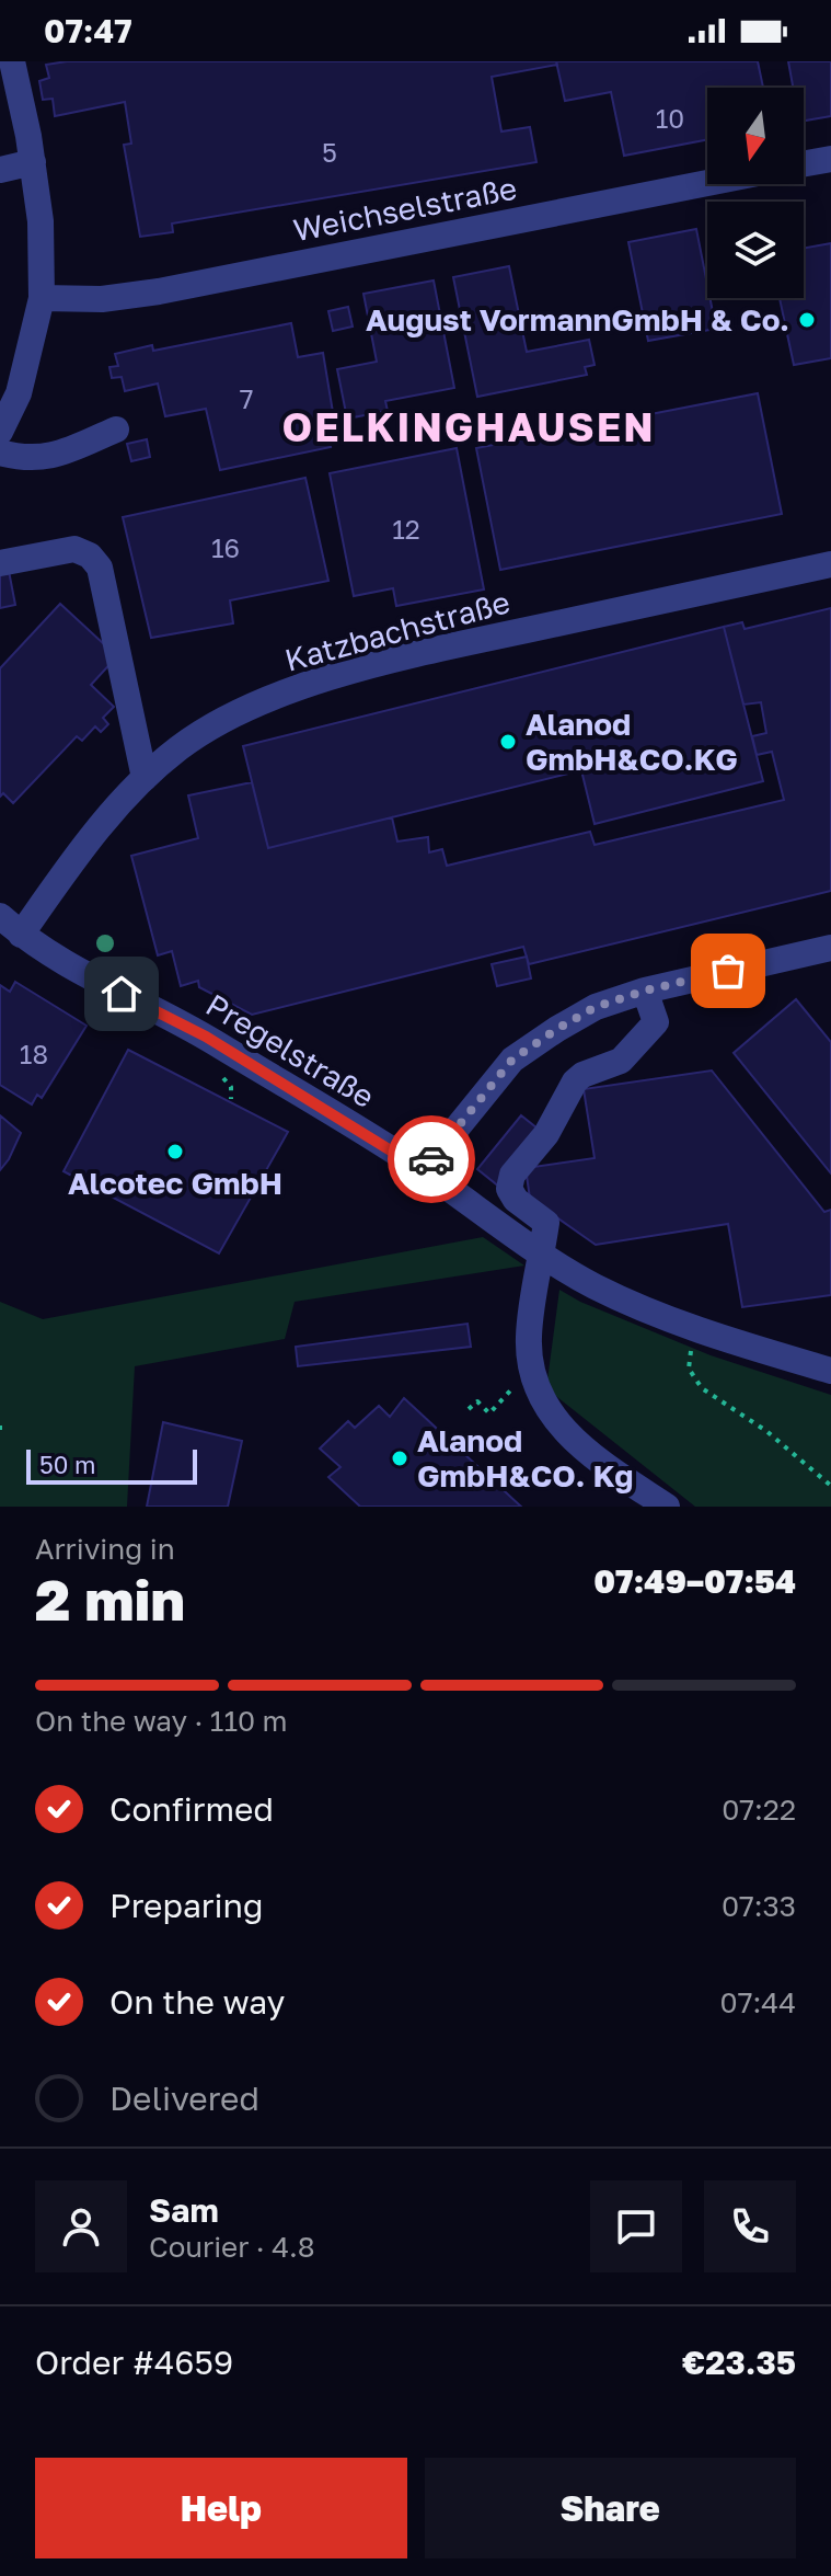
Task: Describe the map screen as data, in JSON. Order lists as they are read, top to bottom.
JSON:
{
  "streets": {
    "street": ["Weichselstraße", "Katzbachstraße", "Pregelstraße"]
  },
  "crossings": [
    ["Katzbachstraße", "Pregelstraße"]
  ],
  "districts": ["OELKINGHAUSEN"],
  "places": [
    "August VormannGmbH & Co.",
    "Alanod GmbH&CO.KG",
    "Alcotec GmbH",
    "Alanod GmbH&CO. Kg"
  ],
  "house_numbers": [
    "10",
    "5",
    "7",
    "12",
    "16",
    "18"
  ],
  "scale_bar": "50 m",
  "north": "bottom",
  "page": {
    "status": "07:47",
    "scale": "50 m",
    "heading": ["2 min", "Arriving in", "07:49–07:54"],
    "panel": [
      "Sam",
      "Courier · 4.8",
      "Order #4659",
      "€23.35"
    ],
    "bar": "On the way · 110 m",
    "list": [
      ["Confirmed", "07:22"],
      ["Preparing", "07:33"],
      ["On the way", "07:44"],
      "Delivered"
    ],
    "buttons": ["Help", "Share"]
  }
}
